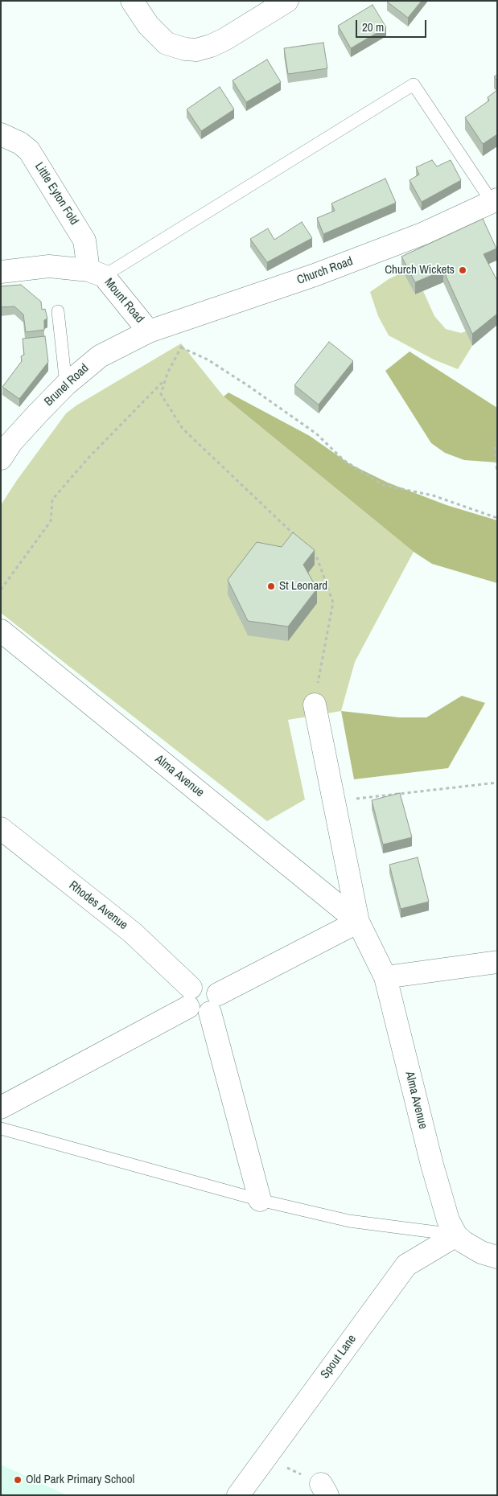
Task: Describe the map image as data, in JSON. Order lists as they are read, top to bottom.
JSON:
{
  "streets": {
    "street": [
      "Little Eyton Fold",
      "Church Road",
      "Mount Road",
      "Brunel Road",
      "Alma Avenue",
      "Rhodes Avenue",
      "Spout Lane"
    ]
  },
  "crossings": [
    ["Little Eyton Fold", "Mount Road"],
    ["Church Road", "Mount Road"],
    ["Church Road", "Brunel Road"],
    ["Mount Road", "Brunel Road"],
    ["Alma Avenue", "Spout Lane"]
  ],
  "places": ["Church Wickets", "St Leonard", "Old Park Primary School"],
  "scale_bar": "20 m"
}
